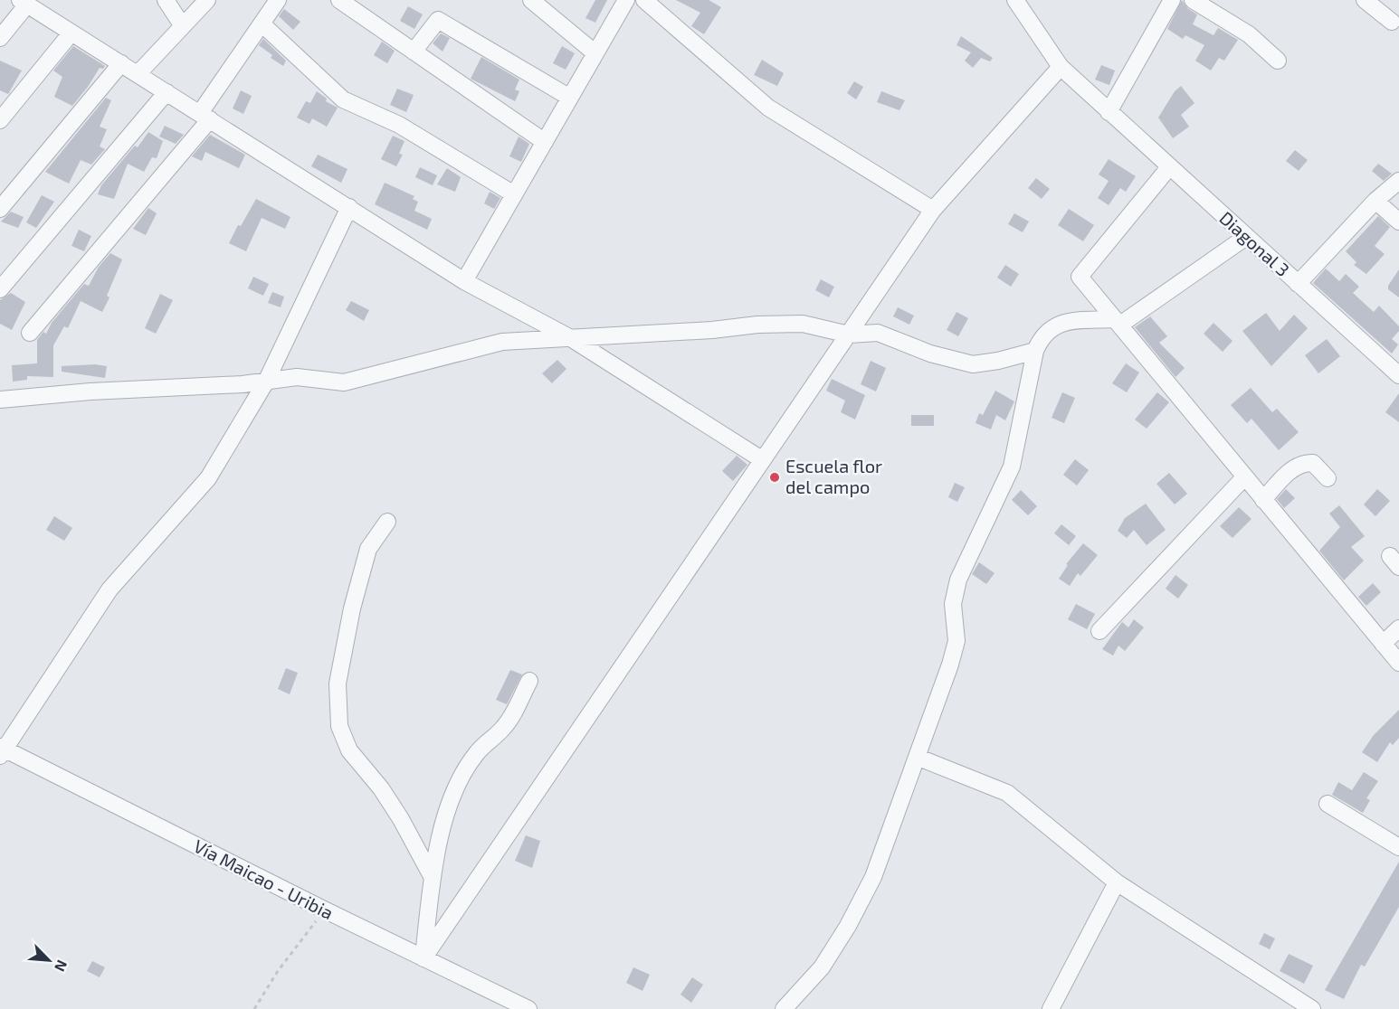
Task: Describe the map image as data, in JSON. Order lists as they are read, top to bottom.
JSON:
{
  "streets": {
    "street": ["Diagonal 3", "Vía Maicao - Uribia"]
  },
  "places": ["Escuela flor del campo"],
  "north": "bottom right"
}
